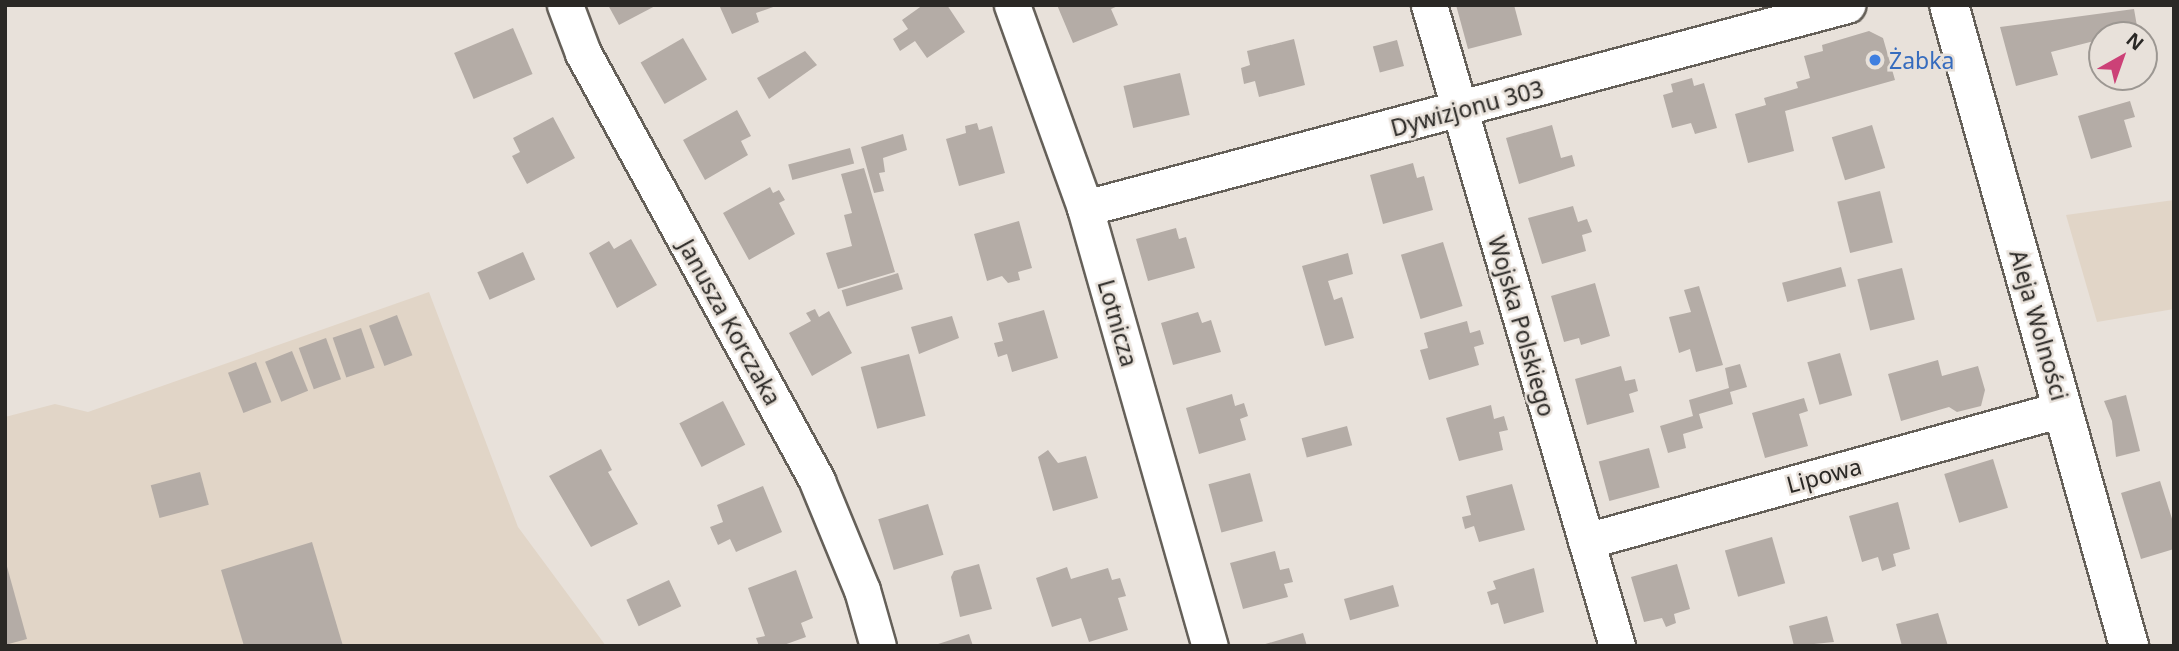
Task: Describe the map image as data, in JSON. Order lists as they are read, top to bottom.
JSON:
{
  "streets": {
    "street": [
      "Dywizjonu 303",
      "Janusza Korczaka",
      "Lotnicza",
      "Aleja Wolności",
      "Wojska Polskiego",
      "Lipowa"
    ]
  },
  "crossings": [
    ["Dywizjonu 303", "Lotnicza"],
    ["Dywizjonu 303", "Wojska Polskiego"],
    ["Aleja Wolności", "Lipowa"],
    ["Wojska Polskiego", "Lipowa"]
  ],
  "places": ["Żabka"],
  "north": "top right"
}
